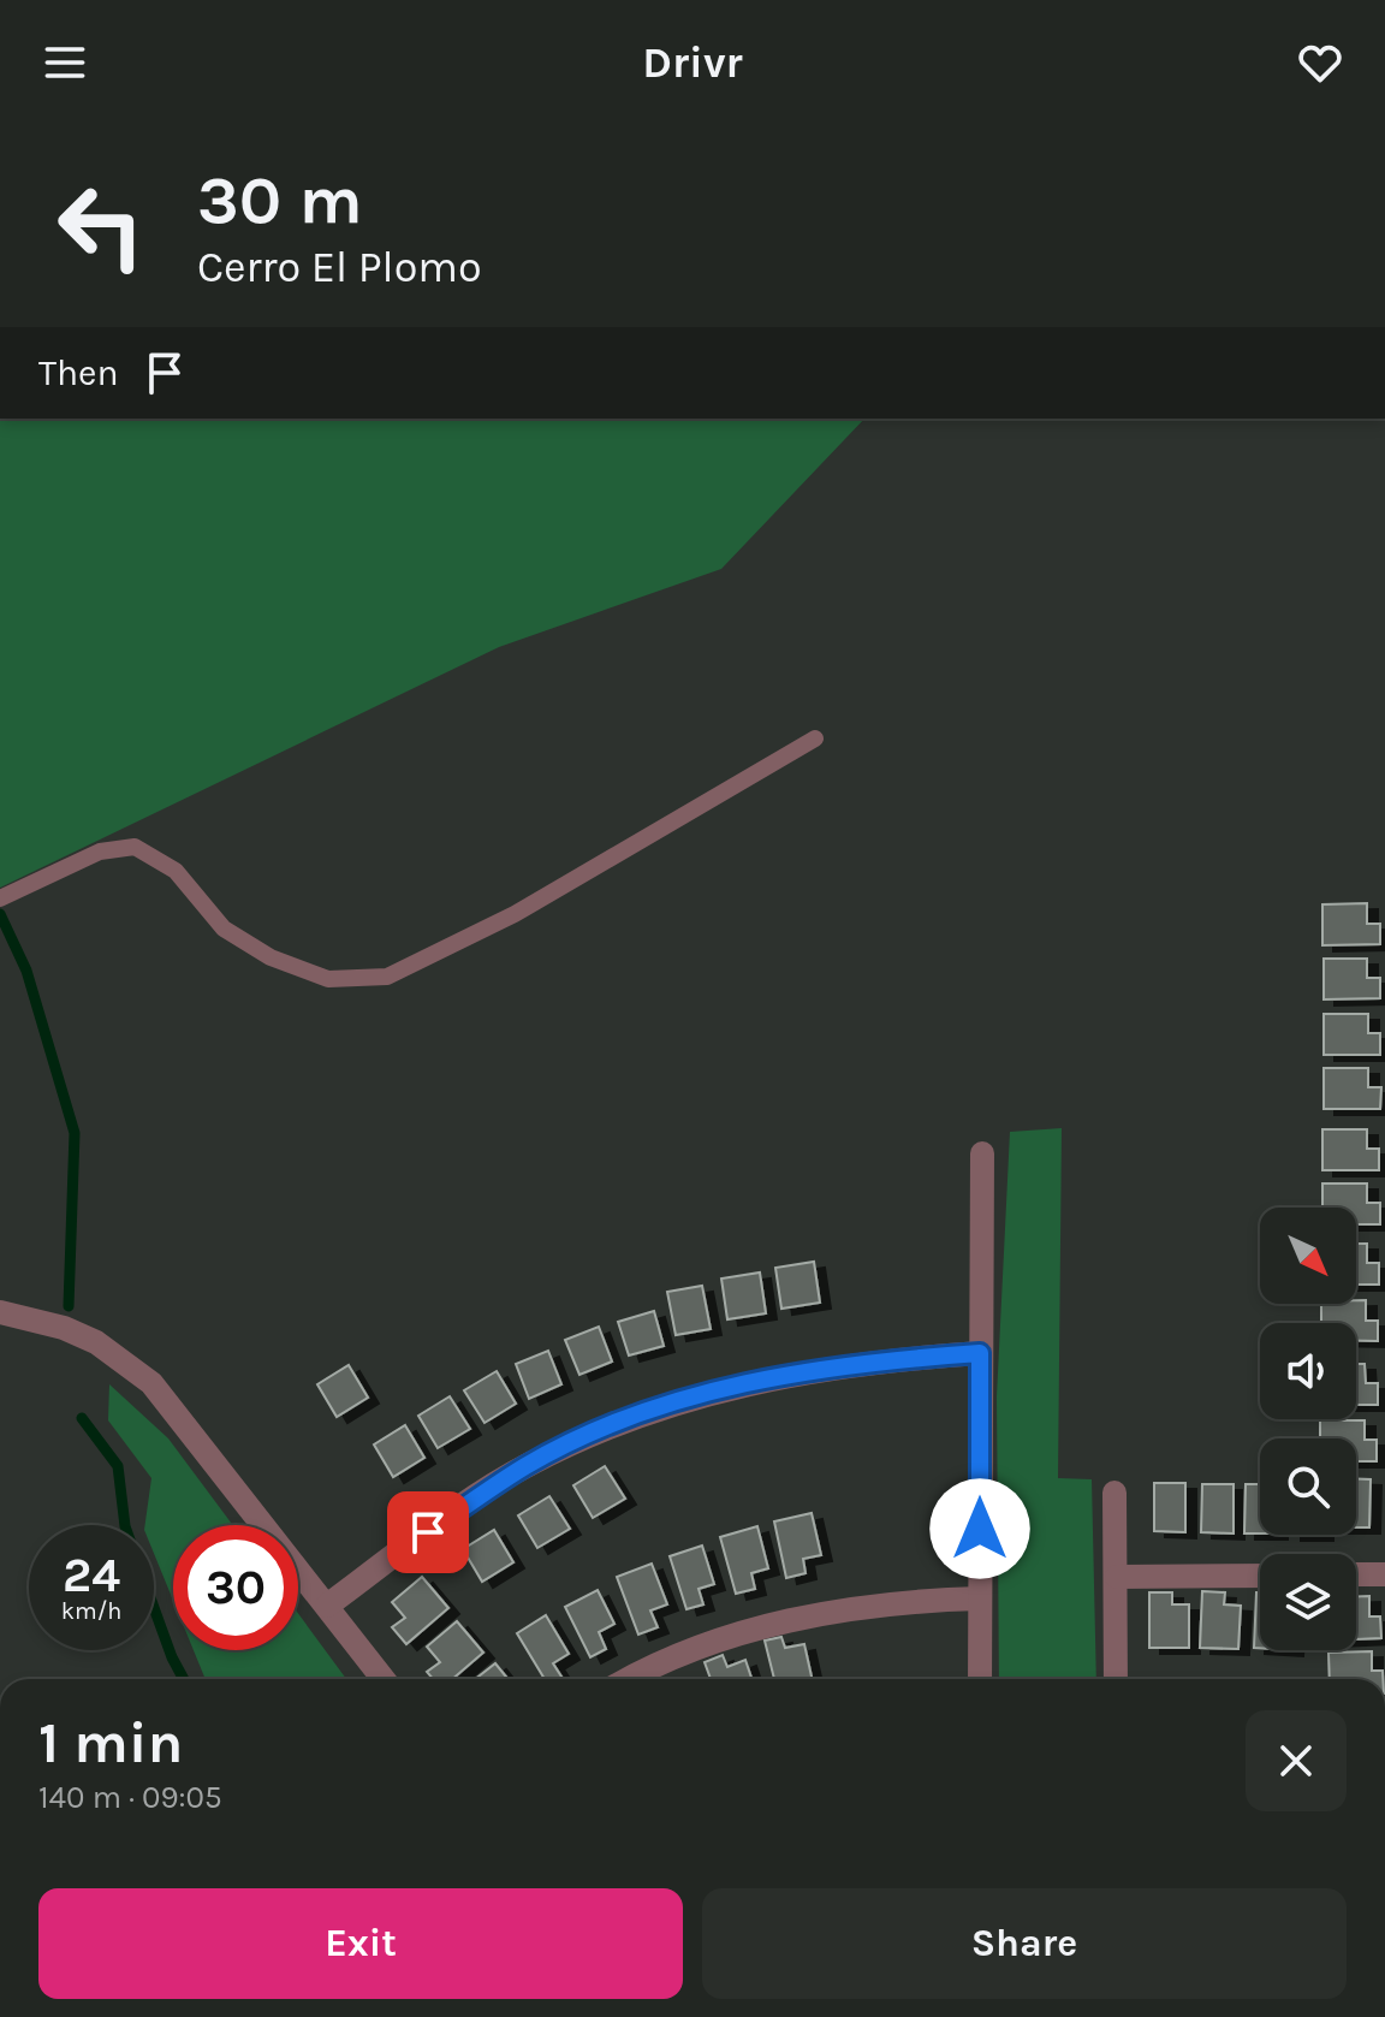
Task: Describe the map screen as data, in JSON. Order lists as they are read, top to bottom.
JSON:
{
  "north": "bottom right",
  "page": {
    "header": "Drivr",
    "turn": ["30 m", "Cerro El Plomo"],
    "then": "Then",
    "speed": "24 km/h",
    "limit": "30",
    "heading": ["1 min", "140 m · 09:05"],
    "buttons": ["Exit", "Share"]
  }
}
